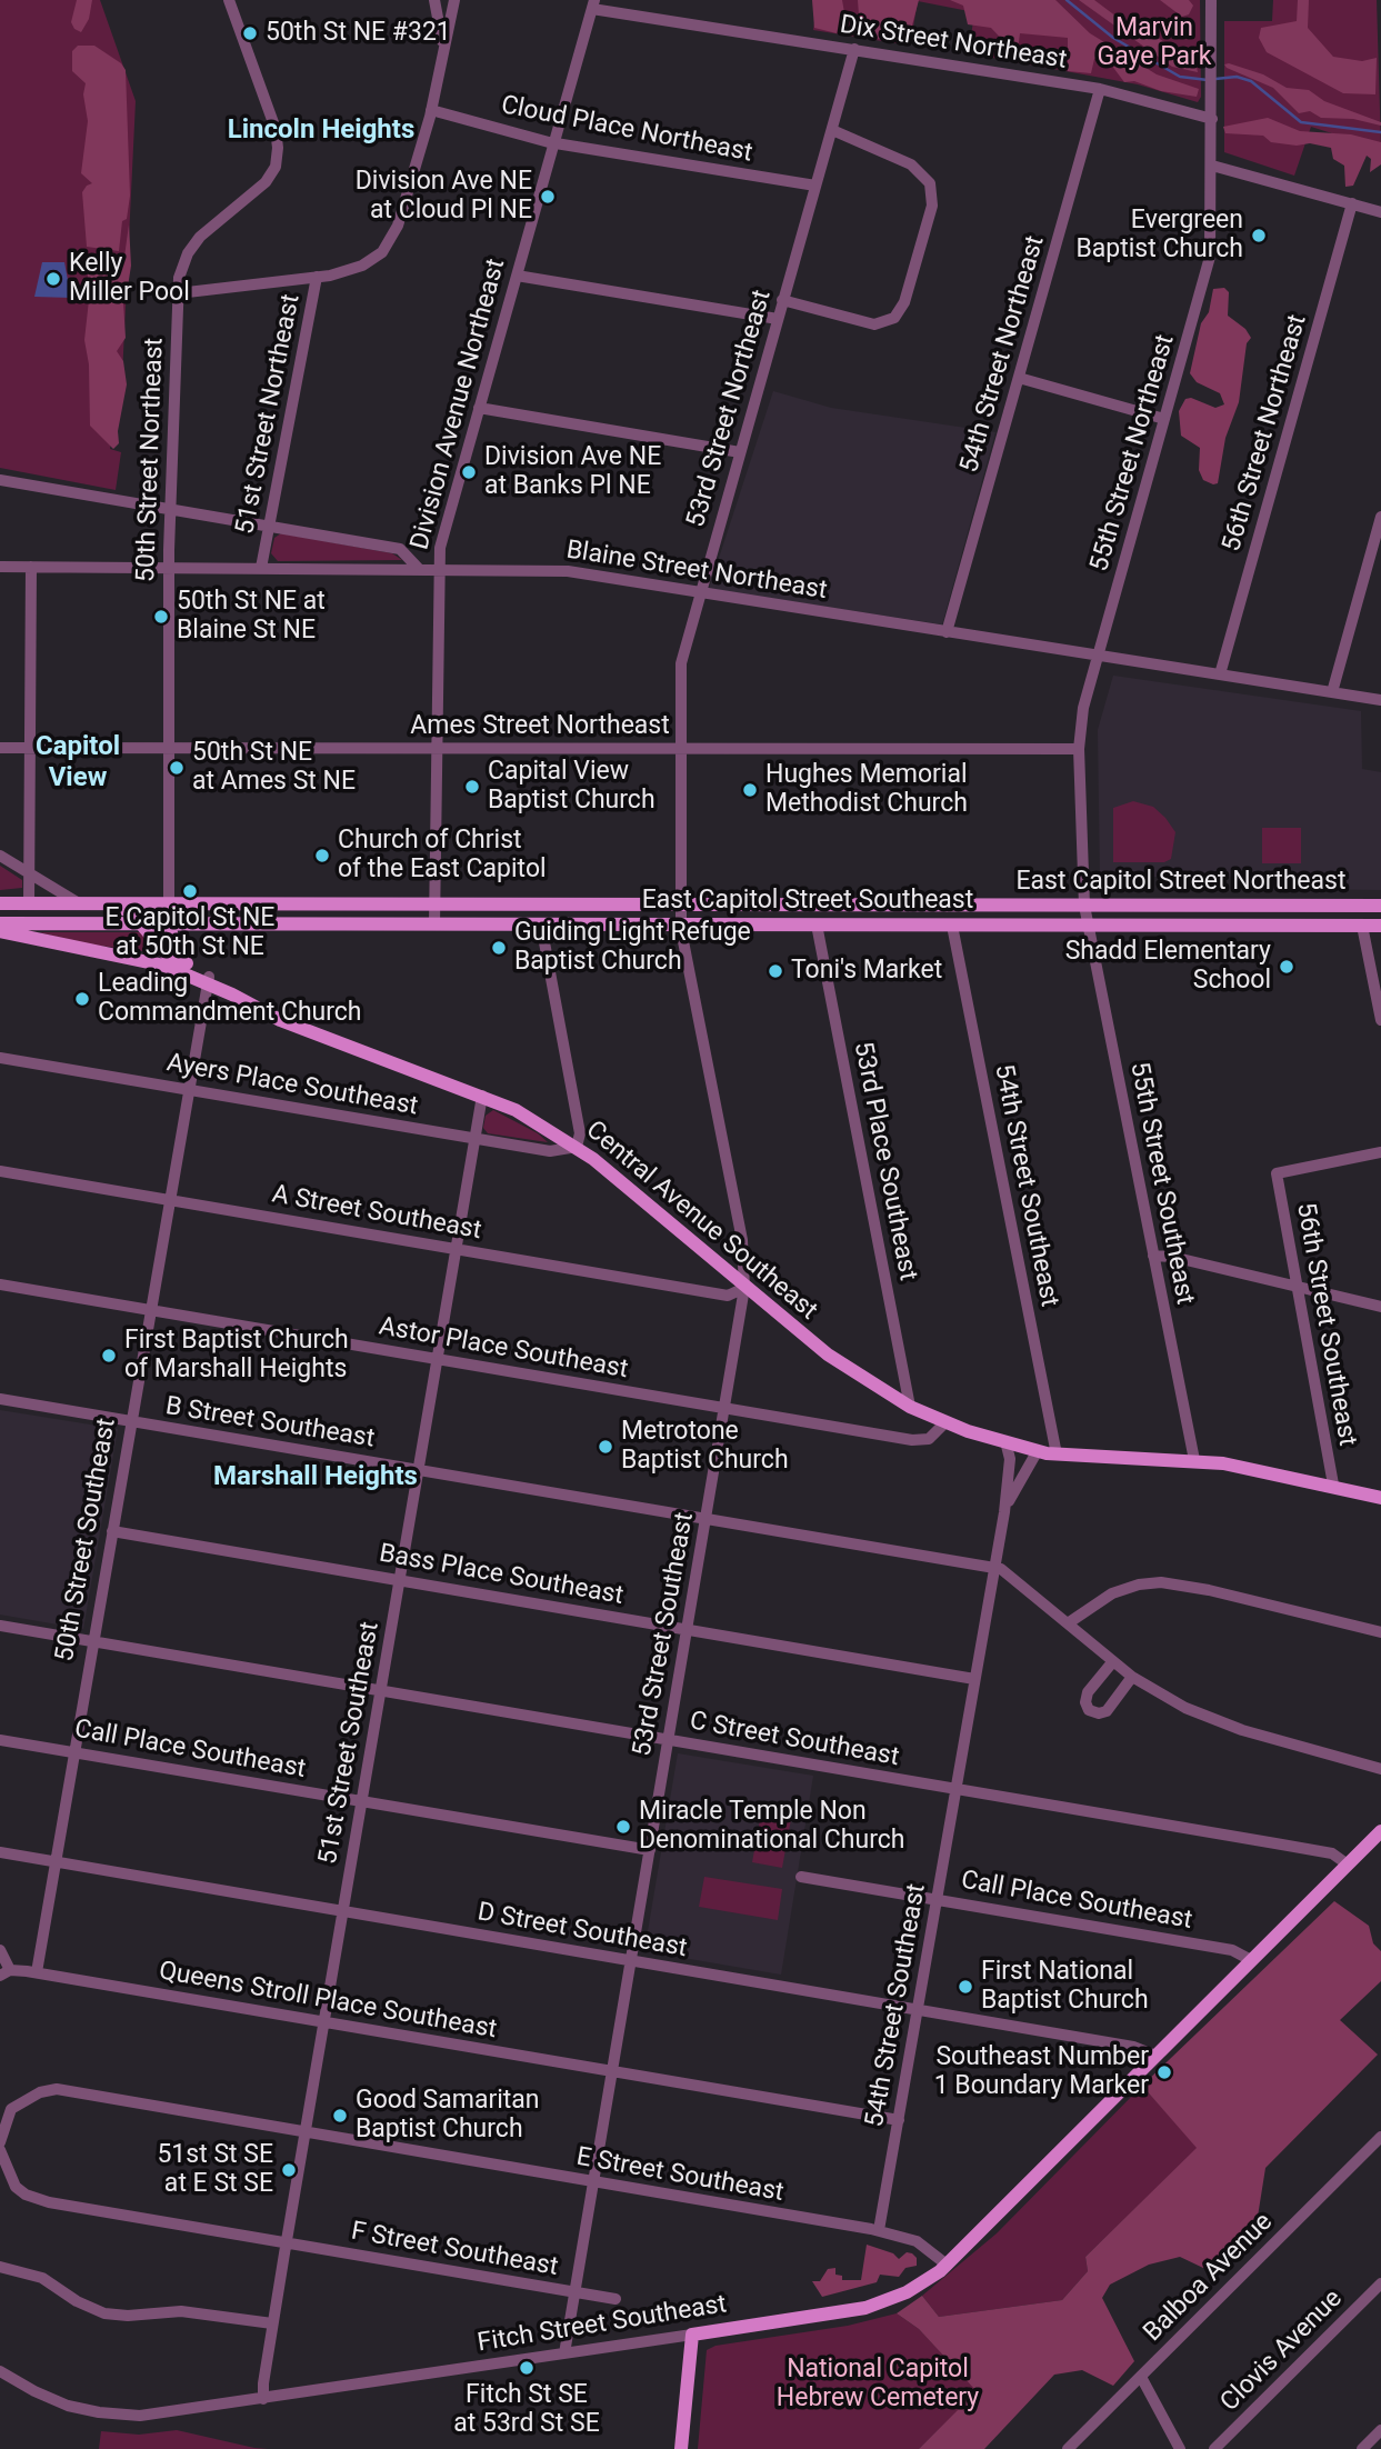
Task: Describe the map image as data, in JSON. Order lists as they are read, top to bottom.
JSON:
{
  "streets": {
    "main road": [
      "East Capitol Street Northeast",
      "East Capitol Street Southeast",
      "Central Avenue Southeast",
      "Fitch Street Southeast"
    ],
    "street": [
      "Dix Street Northeast",
      "Cloud Place Northeast",
      "54th Street Northeast",
      "Division Avenue Northeast",
      "53rd Street Northeast",
      "51st Street Northeast",
      "56th Street Northeast",
      "55th Street Northeast",
      "50th Street Northeast",
      "Blaine Street Northeast",
      "Ames Street Northeast",
      "Ayers Place Southeast",
      "53rd Place Southeast",
      "55th Street Southeast",
      "54th Street Southeast",
      "A Street Southeast",
      "56th Street Southeast",
      "Astor Place Southeast",
      "B Street Southeast",
      "50th Street Southeast",
      "Bass Place Southeast",
      "53rd Street Southeast",
      "C Street Southeast",
      "51st Street Southeast",
      "Call Place Southeast",
      "D Street Southeast",
      "Queens Stroll Place Southeast",
      "E Street Southeast",
      "F Street Southeast",
      "Balboa Avenue",
      "Clovis Avenue"
    ]
  },
  "crossings": [
    ["Dix Street Northeast", "54th Street Northeast"],
    ["Dix Street Northeast", "Division Avenue Northeast"],
    ["Dix Street Northeast", "53rd Street Northeast"],
    ["Dix Street Northeast", "55th Street Northeast"],
    ["Cloud Place Northeast", "Division Avenue Northeast"],
    ["Cloud Place Northeast", "53rd Street Northeast"],
    ["Cloud Place Northeast", "51st Street Northeast"],
    ["54th Street Northeast", "Blaine Street Northeast"],
    ["Division Avenue Northeast", "Blaine Street Northeast"],
    ["Division Avenue Northeast", "Ames Street Northeast"],
    ["Division Avenue Northeast", "East Capitol Street Northeast"],
    ["Division Avenue Northeast", "East Capitol Street Southeast"],
    ["53rd Street Northeast", "Blaine Street Northeast"],
    ["53rd Street Northeast", "Ames Street Northeast"],
    ["53rd Street Northeast", "East Capitol Street Northeast"],
    ["53rd Street Northeast", "East Capitol Street Southeast"],
    ["53rd Street Northeast", "53rd Street Southeast"],
    ["51st Street Northeast", "Blaine Street Northeast"],
    ["56th Street Northeast", "Blaine Street Northeast"],
    ["55th Street Northeast", "Blaine Street Northeast"],
    ["55th Street Northeast", "Ames Street Northeast"],
    ["55th Street Northeast", "East Capitol Street Northeast"],
    ["55th Street Northeast", "East Capitol Street Southeast"],
    ["55th Street Northeast", "55th Street Southeast"],
    ["50th Street Northeast", "Blaine Street Northeast"],
    ["50th Street Northeast", "Ames Street Northeast"],
    ["50th Street Northeast", "East Capitol Street Northeast"],
    ["50th Street Northeast", "East Capitol Street Southeast"],
    ["East Capitol Street Northeast", "East Capitol Street Southeast"],
    ["East Capitol Street Northeast", "55th Street Southeast"],
    ["East Capitol Street Southeast", "53rd Place Southeast"],
    ["East Capitol Street Southeast", "55th Street Southeast"],
    ["East Capitol Street Southeast", "54th Street Southeast"],
    ["East Capitol Street Southeast", "53rd Street Southeast"],
    ["Ayers Place Southeast", "Central Avenue Southeast"],
    ["Ayers Place Southeast", "50th Street Southeast"],
    ["Ayers Place Southeast", "51st Street Southeast"],
    ["53rd Place Southeast", "Central Avenue Southeast"],
    ["55th Street Southeast", "Central Avenue Southeast"],
    ["54th Street Southeast", "Central Avenue Southeast"],
    ["54th Street Southeast", "B Street Southeast"],
    ["54th Street Southeast", "Bass Place Southeast"],
    ["54th Street Southeast", "C Street Southeast"],
    ["54th Street Southeast", "Call Place Southeast"],
    ["54th Street Southeast", "D Street Southeast"],
    ["54th Street Southeast", "Queens Stroll Place Southeast"],
    ["54th Street Southeast", "E Street Southeast"],
    ["A Street Southeast", "Central Avenue Southeast"],
    ["A Street Southeast", "50th Street Southeast"],
    ["A Street Southeast", "53rd Street Southeast"],
    ["A Street Southeast", "51st Street Southeast"],
    ["Central Avenue Southeast", "56th Street Southeast"],
    ["Central Avenue Southeast", "Astor Place Southeast"],
    ["Central Avenue Southeast", "50th Street Southeast"],
    ["Central Avenue Southeast", "53rd Street Southeast"],
    ["Central Avenue Southeast", "51st Street Southeast"],
    ["Astor Place Southeast", "50th Street Southeast"],
    ["Astor Place Southeast", "53rd Street Southeast"],
    ["Astor Place Southeast", "51st Street Southeast"],
    ["B Street Southeast", "50th Street Southeast"],
    ["B Street Southeast", "53rd Street Southeast"],
    ["B Street Southeast", "51st Street Southeast"],
    ["50th Street Southeast", "Bass Place Southeast"],
    ["50th Street Southeast", "C Street Southeast"],
    ["50th Street Southeast", "Call Place Southeast"],
    ["50th Street Southeast", "D Street Southeast"],
    ["50th Street Southeast", "Queens Stroll Place Southeast"],
    ["Bass Place Southeast", "53rd Street Southeast"],
    ["Bass Place Southeast", "51st Street Southeast"],
    ["53rd Street Southeast", "C Street Southeast"],
    ["53rd Street Southeast", "Call Place Southeast"],
    ["53rd Street Southeast", "D Street Southeast"],
    ["53rd Street Southeast", "Queens Stroll Place Southeast"],
    ["53rd Street Southeast", "E Street Southeast"],
    ["53rd Street Southeast", "F Street Southeast"],
    ["53rd Street Southeast", "Fitch Street Southeast"],
    ["C Street Southeast", "51st Street Southeast"],
    ["C Street Southeast", "Fitch Street Southeast"],
    ["51st Street Southeast", "Call Place Southeast"],
    ["51st Street Southeast", "D Street Southeast"],
    ["51st Street Southeast", "Queens Stroll Place Southeast"],
    ["51st Street Southeast", "E Street Southeast"],
    ["51st Street Southeast", "F Street Southeast"],
    ["51st Street Southeast", "Fitch Street Southeast"],
    ["Call Place Southeast", "Fitch Street Southeast"],
    ["D Street Southeast", "Fitch Street Southeast"],
    ["E Street Southeast", "Fitch Street Southeast"]
  ],
  "districts": ["Lincoln Heights", "Capitol View", "Marshall Heights"],
  "parks": ["Marvin Gaye Park", "National Capitol Hebrew Cemetery"],
  "places": [
    "50th St NE #321",
    "Division Ave NE at Cloud Pl NE",
    "Evergreen Baptist Church",
    "Kelly Miller Pool",
    "Division Ave NE at Banks Pl NE",
    "50th St NE at Blaine St NE",
    "50th St NE at Ames St NE",
    "Capital View Baptist Church",
    "Hughes Memorial Methodist Church",
    "Church of Christ of the East Capitol",
    "E Capitol St NE at 50th St NE",
    "Guiding Light Refuge Baptist Church",
    "Shadd Elementary School",
    "Toni's Market",
    "Leading Commandment Church",
    "First Baptist Church of Marshall Heights",
    "Metrotone Baptist Church",
    "Miracle Temple Non Denominational Church",
    "First National Baptist Church",
    "Southeast Number 1 Boundary Marker",
    "Good Samaritan Baptist Church",
    "51st St SE at E St SE",
    "Fitch St SE at 53rd St SE"
  ]
}
